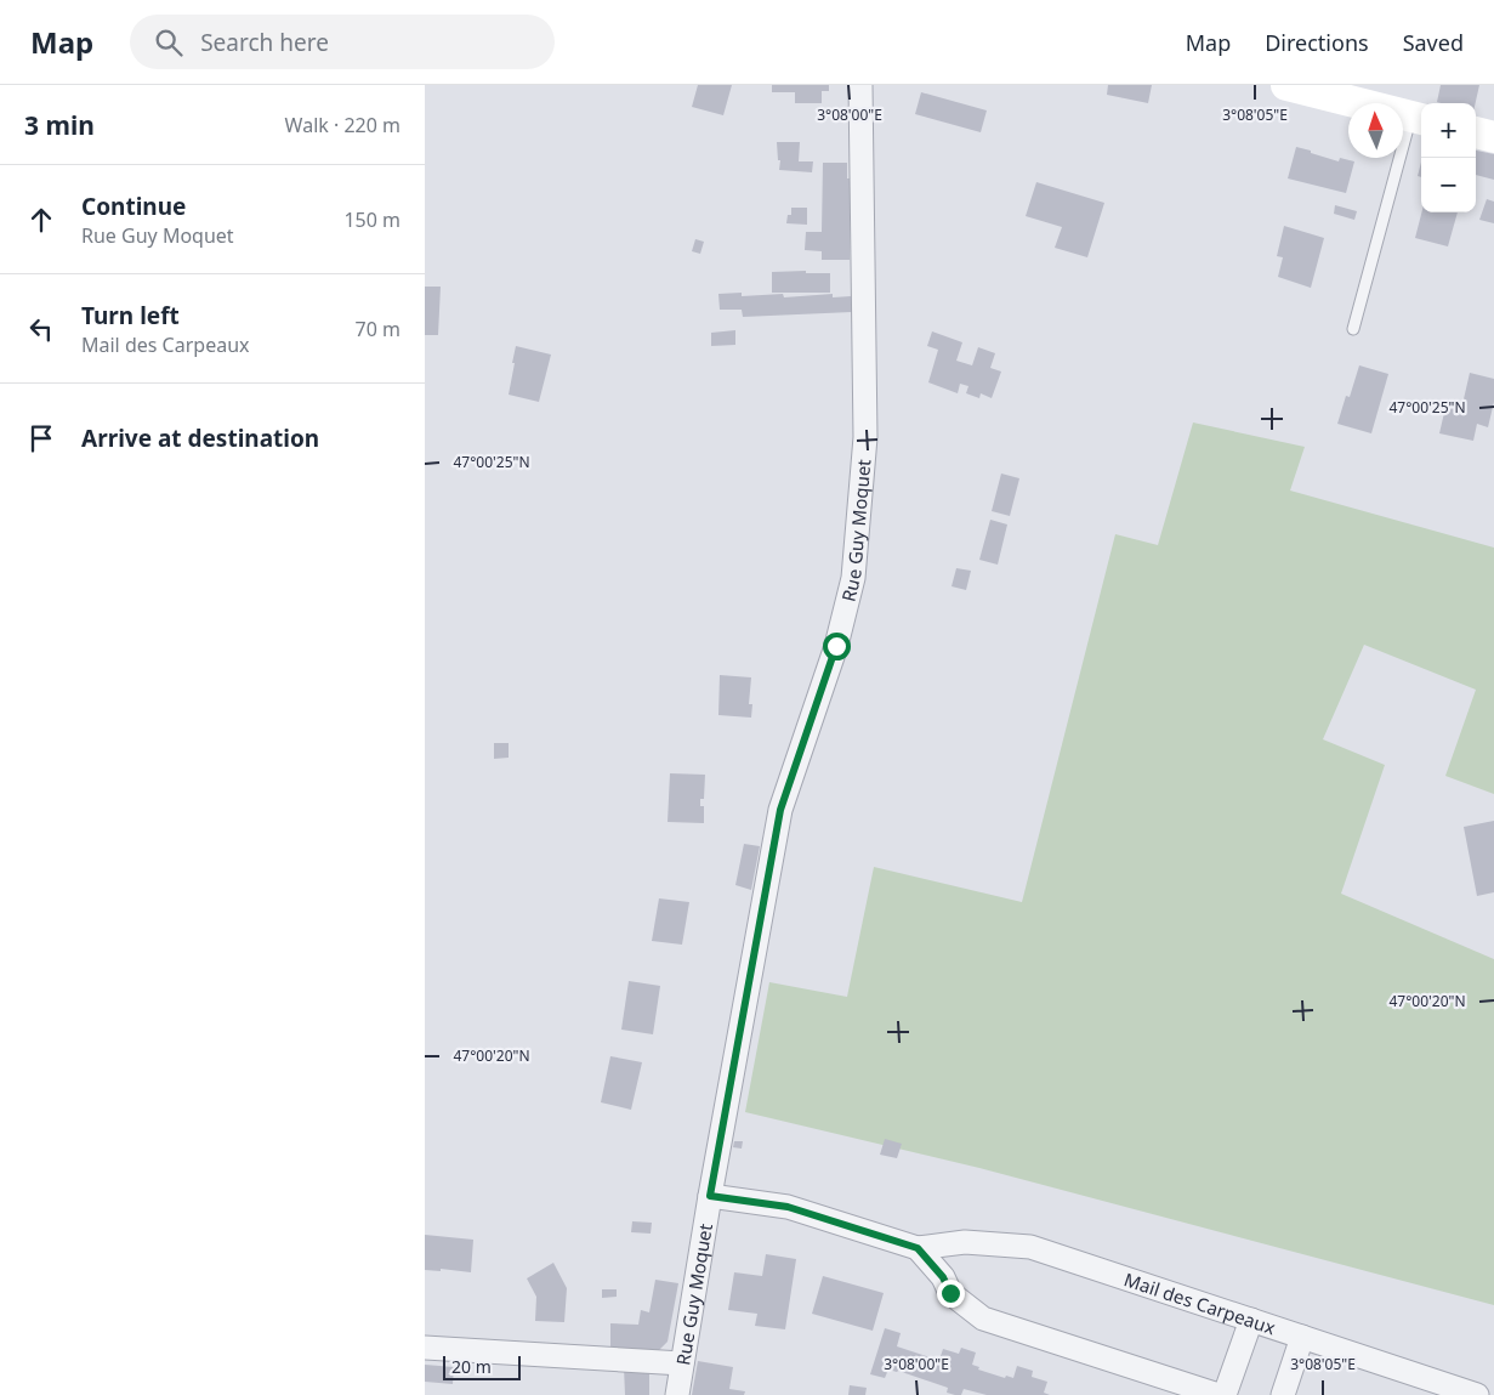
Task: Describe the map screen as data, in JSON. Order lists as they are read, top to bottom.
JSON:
{
  "streets": {
    "street": ["Rue Guy Moquet", "Mail des Carpeaux"]
  },
  "crossings": [
    ["Rue Guy Moquet", "Mail des Carpeaux"]
  ],
  "scale_bar": "20 m",
  "north": "top",
  "page": {
    "header": "Map",
    "search": "Search here",
    "nav": ["Map", "Directions", "Saved"],
    "heading": ["3 min", "Walk · 220 m"],
    "map_buttons": ["+", "−"],
    "list": [
      ["Continue", "Rue Guy Moquet", "150 m"],
      ["Turn left", "Mail des Carpeaux", "70 m"],
      "Arrive at destination"
    ],
    "scale": "20 m"
  },
  "coordinates": [
    "3°08'00\"E",
    "3°08'05\"E",
    "47°00'25\"N",
    "47°00'20\"N"
  ]
}
